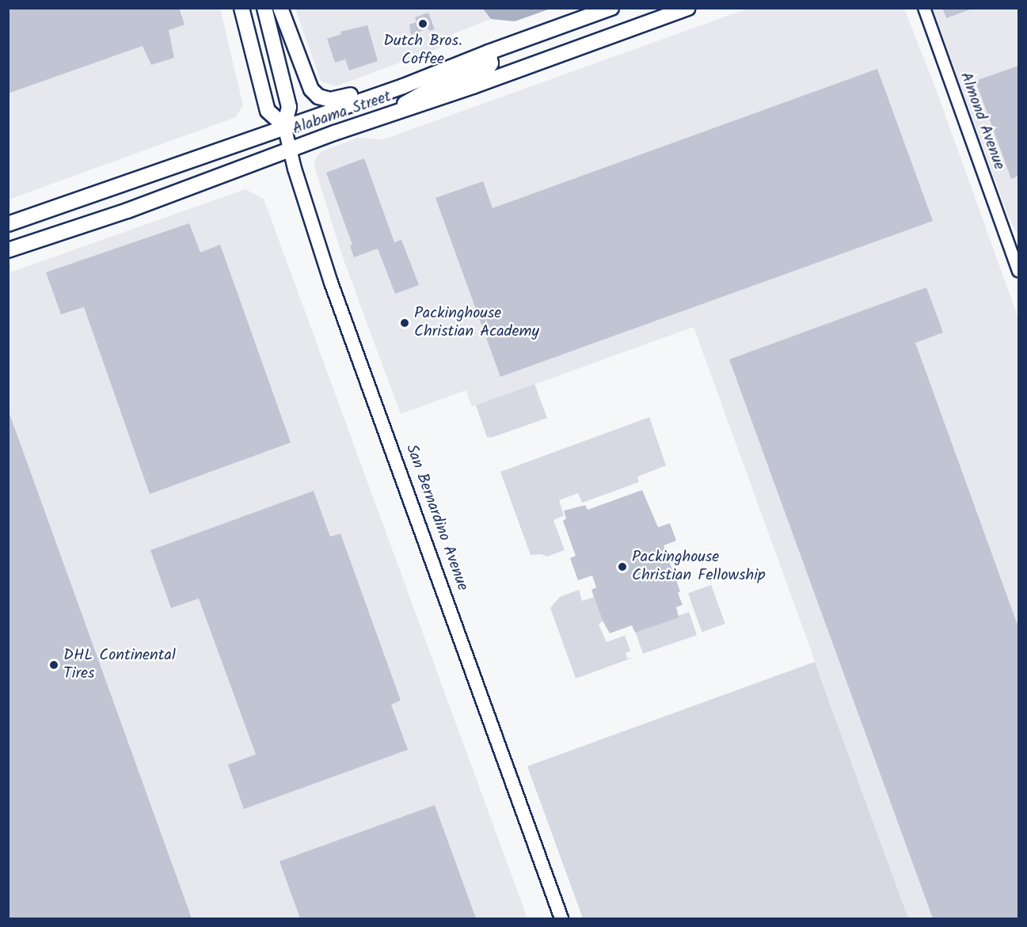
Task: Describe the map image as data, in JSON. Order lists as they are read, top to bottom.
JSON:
{
  "streets": {
    "main road": ["Alabama Street", "San Bernardino Avenue"],
    "street": ["Almond Avenue"]
  },
  "crossings": [
    ["Alabama Street", "San Bernardino Avenue"]
  ],
  "places": [
    "Dutch Bros. Coffee",
    "Packinghouse Christian Academy",
    "Packinghouse Christian Fellowship",
    "DHL Continental Tires"
  ]
}
